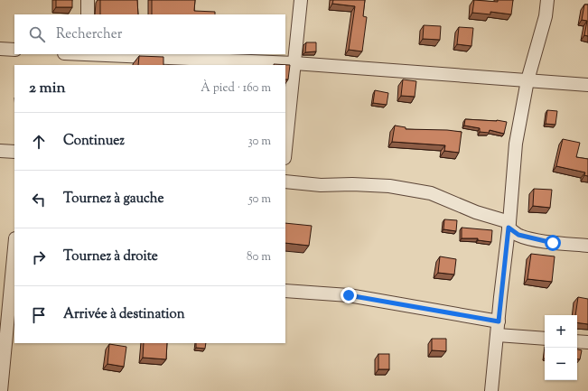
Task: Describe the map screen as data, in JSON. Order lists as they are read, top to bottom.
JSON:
{
  "page": {
    "search": "Rechercher",
    "heading": ["2 min", "À pied · 160 m"],
    "list": [
      ["Continuez", "30 m"],
      ["Tournez à gauche", "50 m"],
      ["Tournez à droite", "80 m"],
      "Arrivée à destination"
    ],
    "map_buttons": ["+", "−"]
  }
}
